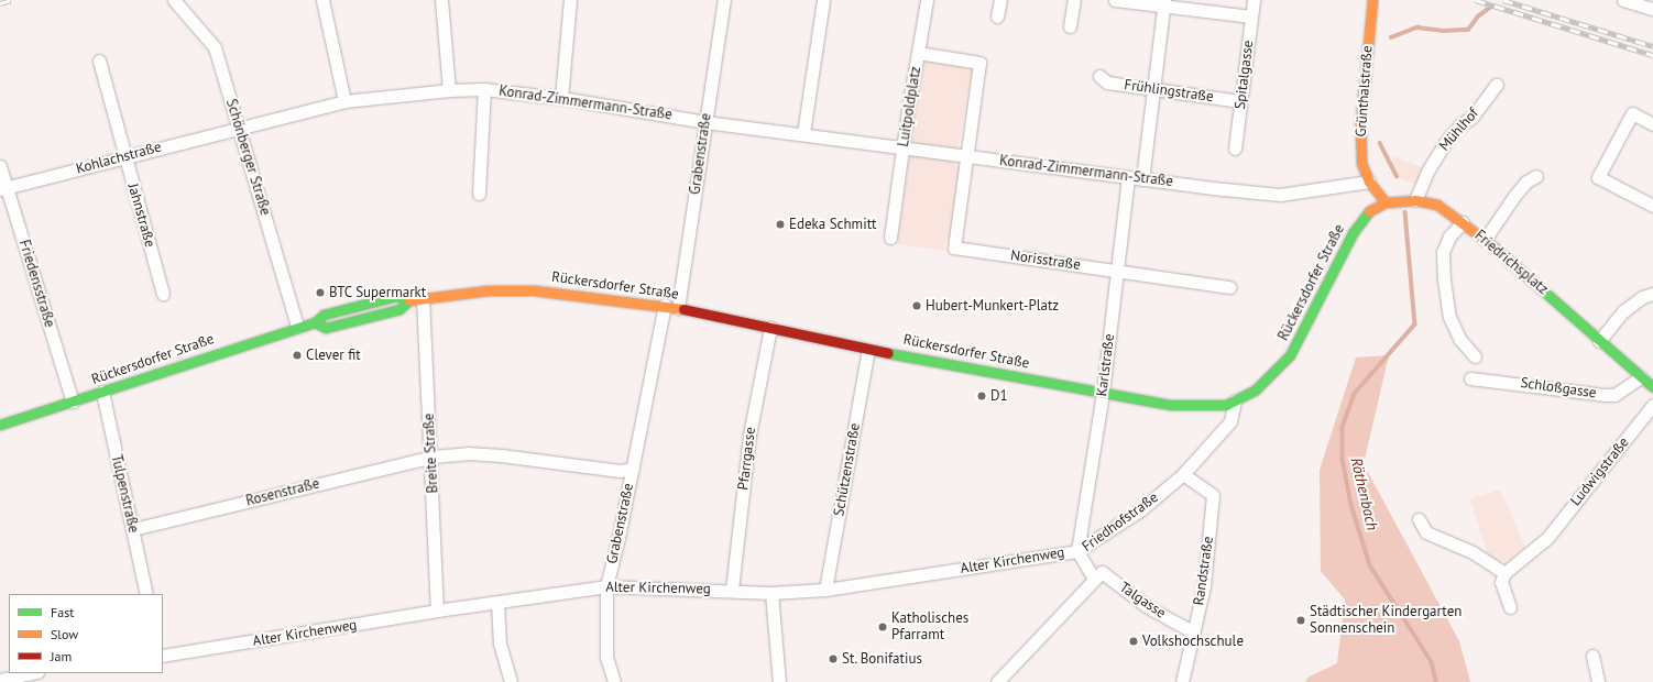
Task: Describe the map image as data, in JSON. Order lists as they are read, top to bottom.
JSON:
{
  "streets": {
    "main road": ["Grünthalstraße", "Friedrichsplatz", "Rückersdorfer Straße"],
    "street": [
      "Spitalgasse",
      "Frühlingstraße",
      "Konrad-Zimmermann-Straße",
      "Luitpoldplatz",
      "Mühlhof",
      "Grabenstraße",
      "Schönberger Straße",
      "Kohlachstraße",
      "Jahnstraße",
      "Norisstraße",
      "Friedensstraße",
      "Karlstraße",
      "Schloßgasse",
      "Breite Straße",
      "Pfarrgasse",
      "Schützenstraße",
      "Ludwigstraße",
      "Rosenstraße",
      "Tulpenstraße",
      "Friedhofstraße",
      "Alter Kirchenweg",
      "Randstraße",
      "Talgasse"
    ]
  },
  "crossings": [
    ["Spitalgasse", "Frühlingstraße"],
    ["Grünthalstraße", "Konrad-Zimmermann-Straße"],
    ["Grünthalstraße", "Rückersdorfer Straße"],
    ["Konrad-Zimmermann-Straße", "Luitpoldplatz"],
    ["Konrad-Zimmermann-Straße", "Grabenstraße"],
    ["Konrad-Zimmermann-Straße", "Schönberger Straße"],
    ["Konrad-Zimmermann-Straße", "Kohlachstraße"],
    ["Konrad-Zimmermann-Straße", "Norisstraße"],
    ["Konrad-Zimmermann-Straße", "Karlstraße"],
    ["Luitpoldplatz", "Norisstraße"],
    ["Mühlhof", "Friedrichsplatz"],
    ["Mühlhof", "Rückersdorfer Straße"],
    ["Grabenstraße", "Rückersdorfer Straße"],
    ["Grabenstraße", "Breite Straße"],
    ["Grabenstraße", "Rosenstraße"],
    ["Grabenstraße", "Alter Kirchenweg"],
    ["Schönberger Straße", "Kohlachstraße"],
    ["Schönberger Straße", "Rückersdorfer Straße"],
    ["Kohlachstraße", "Jahnstraße"],
    ["Kohlachstraße", "Friedensstraße"],
    ["Norisstraße", "Karlstraße"],
    ["Friedrichsplatz", "Rückersdorfer Straße"],
    ["Friedrichsplatz", "Schloßgasse"],
    ["Rückersdorfer Straße", "Friedensstraße"],
    ["Rückersdorfer Straße", "Karlstraße"],
    ["Rückersdorfer Straße", "Breite Straße"],
    ["Rückersdorfer Straße", "Pfarrgasse"],
    ["Rückersdorfer Straße", "Schützenstraße"],
    ["Rückersdorfer Straße", "Tulpenstraße"],
    ["Rückersdorfer Straße", "Friedhofstraße"],
    ["Karlstraße", "Friedhofstraße"],
    ["Karlstraße", "Alter Kirchenweg"],
    ["Breite Straße", "Rosenstraße"],
    ["Breite Straße", "Alter Kirchenweg"],
    ["Pfarrgasse", "Alter Kirchenweg"],
    ["Schützenstraße", "Alter Kirchenweg"],
    ["Rosenstraße", "Tulpenstraße"],
    ["Friedhofstraße", "Alter Kirchenweg"],
    ["Friedhofstraße", "Randstraße"],
    ["Friedhofstraße", "Talgasse"],
    ["Randstraße", "Talgasse"]
  ],
  "water": ["Röthenbach"],
  "places": [
    "Edeka Schmitt",
    "BTC Supermarkt",
    "Hubert-Munkert-Platz",
    "Clever fit",
    "D1",
    "Städtischer Kindergarten Sonnenschein",
    "Katholisches Pfarramt",
    "Volkshochschule",
    "St. Bonifatius"
  ],
  "legend": ["Fast", "Slow", "Jam"]
}
